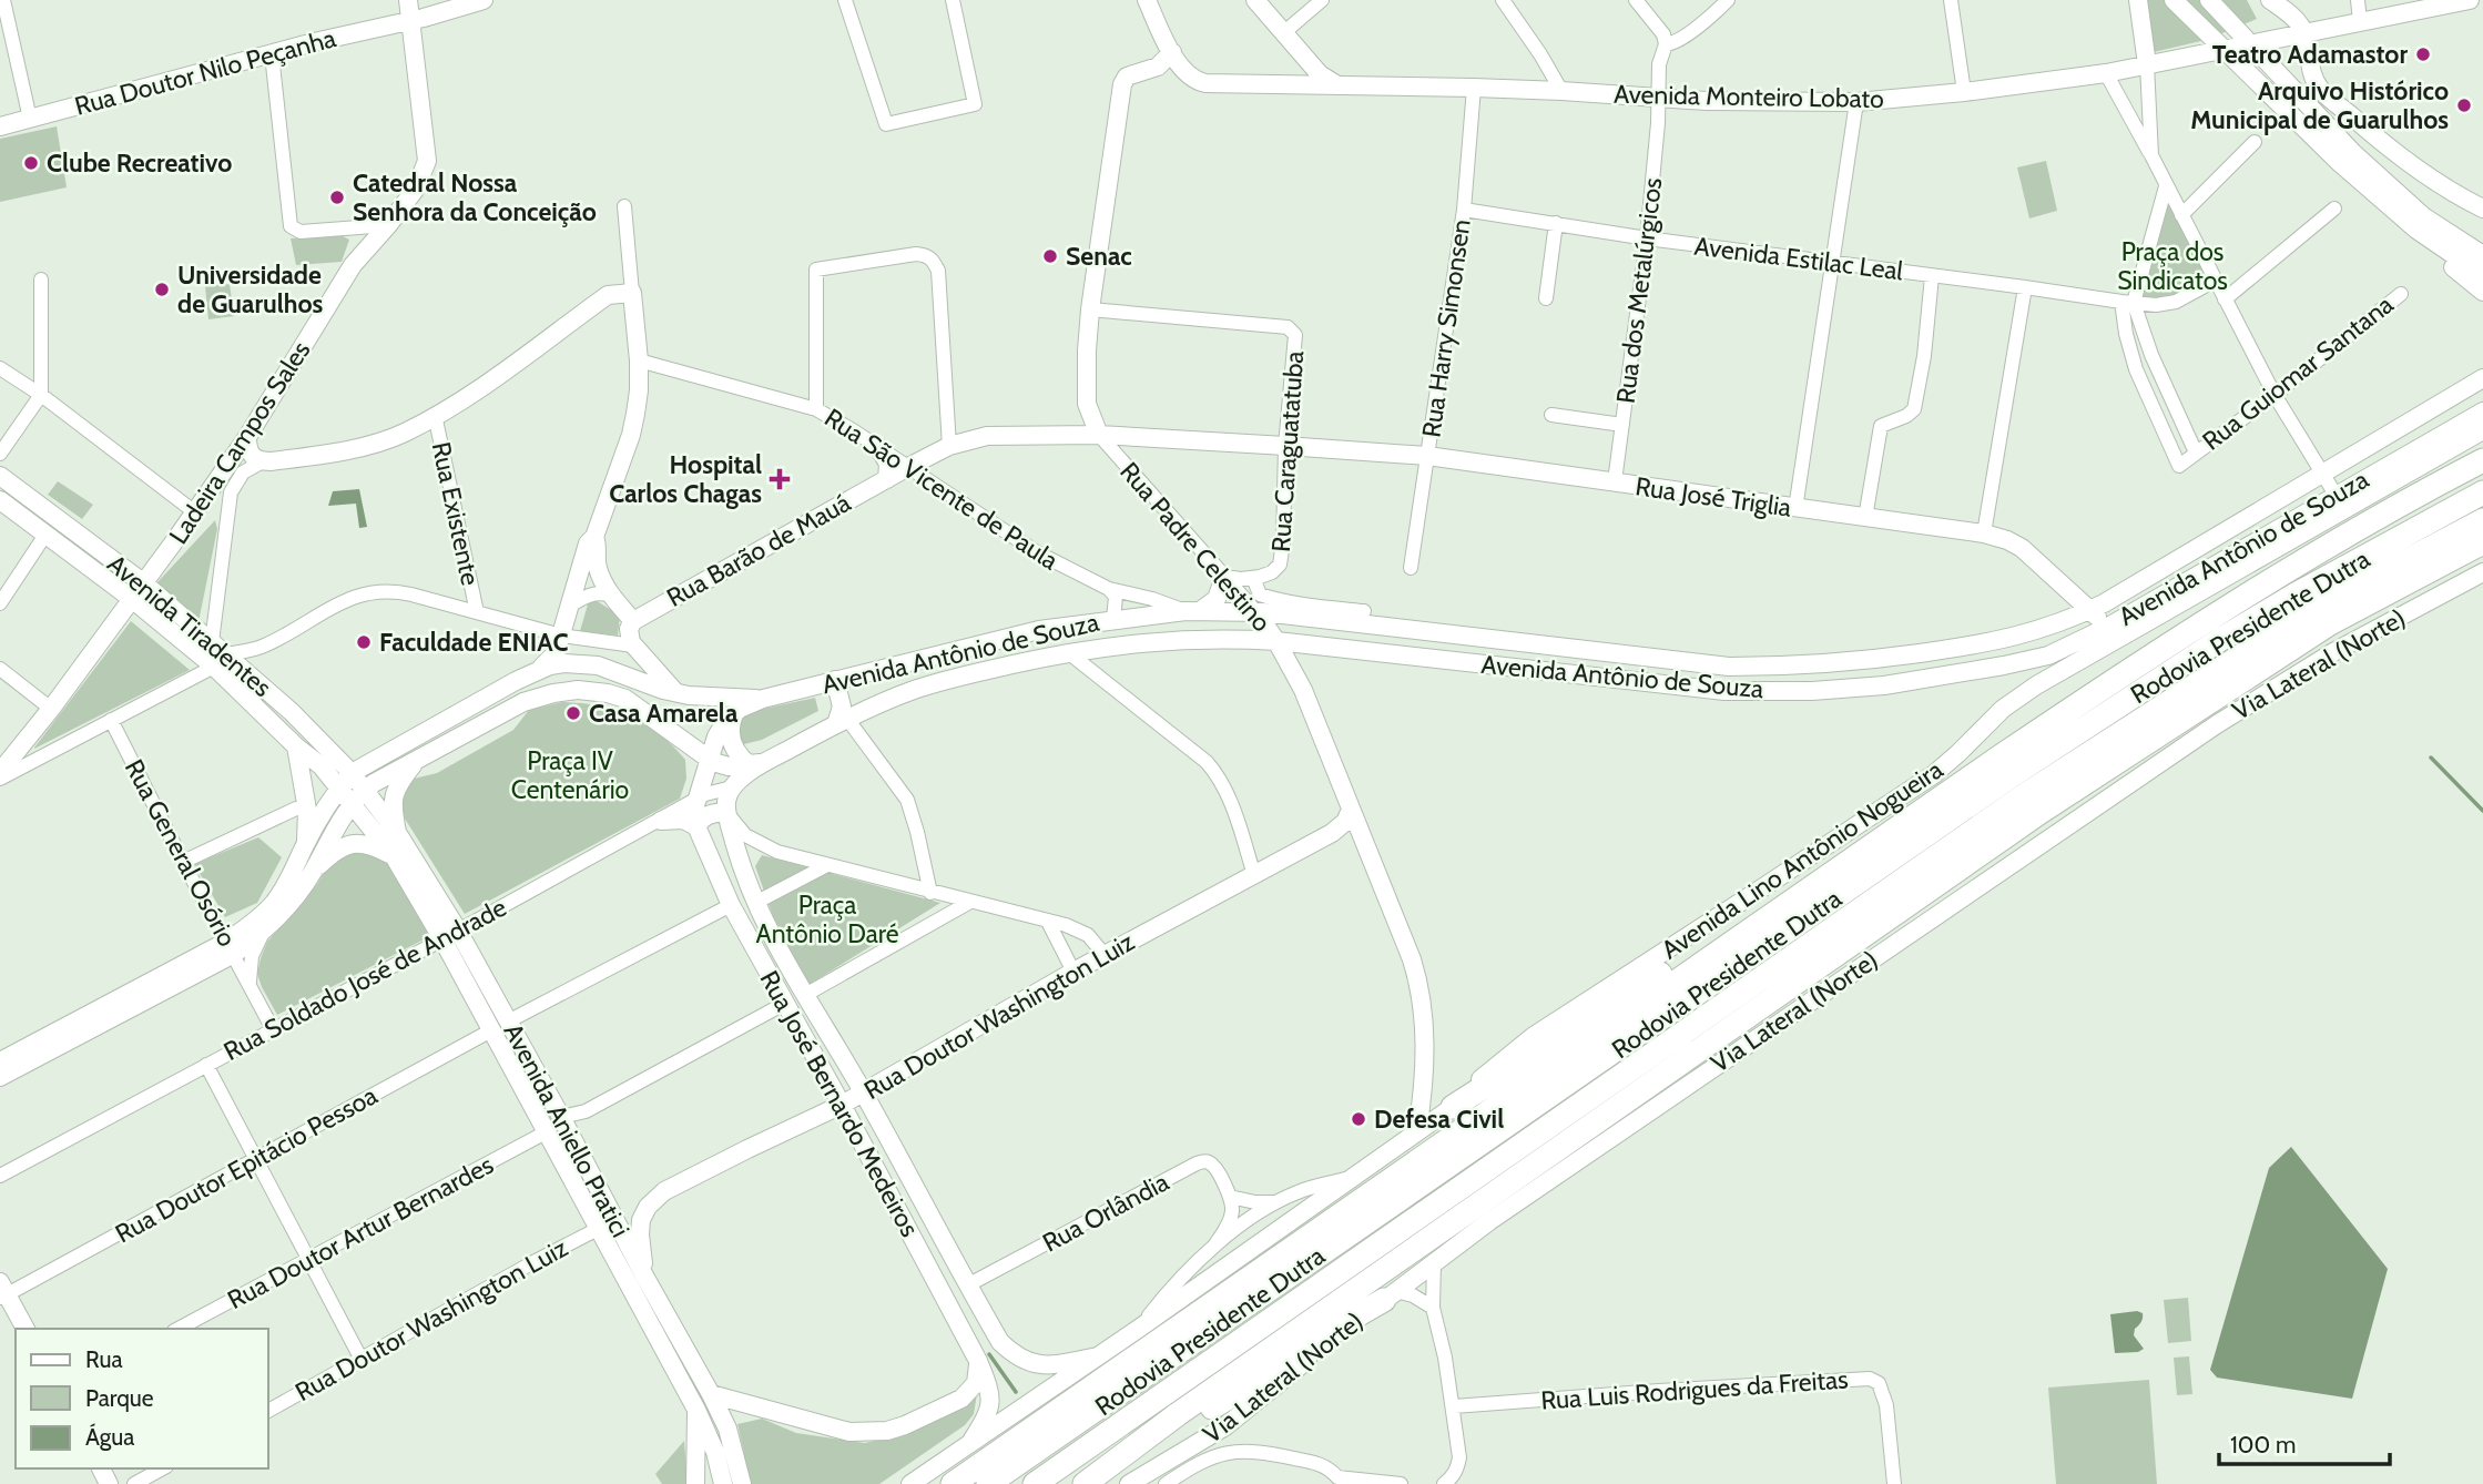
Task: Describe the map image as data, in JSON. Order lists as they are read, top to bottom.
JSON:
{
  "streets": {
    "highway": ["Rodovia Presidente Dutra"],
    "main road": [
      "Rua Doutor Nilo Peçanha",
      "Avenida Monteiro Lobato",
      "Ladeira Campos Sales",
      "Rua José Triglia",
      "Rua Padre Celestino",
      "Avenida Antônio de Souza",
      "Rua Barão de Mauá",
      "Avenida Tiradentes",
      "Via Lateral (Norte)",
      "Avenida Lino Antônio Nogueira",
      "Rua Doutor Washington Luiz",
      "Rua José Bernardo Medeiros",
      "Avenida Aniello Pratici"
    ],
    "street": [
      "Avenida Estilac Leal",
      "Rua dos Metalúrgicos",
      "Rua Harry Simonsen",
      "Rua Guiomar Santana",
      "Rua Caraguatatuba",
      "Rua São Vicente de Paula",
      "Rua Existente",
      "Rua General Osório",
      "Rua Soldado José de Andrade",
      "Rua Doutor Epitácio Pessoa",
      "Rua Orlândia",
      "Rua Doutor Artur Bernardes",
      "Rua Luis Rodrigues da Freitas"
    ]
  },
  "crossings": [
    ["Rua Doutor Nilo Peçanha", "Ladeira Campos Sales"],
    ["Avenida Monteiro Lobato", "Rua dos Metalúrgicos"],
    ["Avenida Monteiro Lobato", "Rua Harry Simonsen"],
    ["Avenida Monteiro Lobato", "Rua Padre Celestino"],
    ["Avenida Estilac Leal", "Rua dos Metalúrgicos"],
    ["Avenida Estilac Leal", "Rua Harry Simonsen"],
    ["Avenida Estilac Leal", "Rua Guiomar Santana"],
    ["Rua dos Metalúrgicos", "Rua José Triglia"],
    ["Rua Harry Simonsen", "Rua José Triglia"],
    ["Ladeira Campos Sales", "Avenida Tiradentes"],
    ["Rua Caraguatatuba", "Rua José Triglia"],
    ["Rua Caraguatatuba", "Rua Padre Celestino"],
    ["Rua São Vicente de Paula", "Avenida Antônio de Souza"],
    ["Rua São Vicente de Paula", "Rua Barão de Mauá"],
    ["Rua José Triglia", "Rua Padre Celestino"],
    ["Rua José Triglia", "Avenida Antônio de Souza"],
    ["Rua José Triglia", "Rua Barão de Mauá"],
    ["Rua Padre Celestino", "Avenida Antônio de Souza"],
    ["Rua Padre Celestino", "Rua Barão de Mauá"],
    ["Rua Padre Celestino", "Avenida Lino Antônio Nogueira"],
    ["Rua Padre Celestino", "Rua Doutor Washington Luiz"],
    ["Avenida Antônio de Souza", "Avenida Tiradentes"],
    ["Avenida Antônio de Souza", "Rua Soldado José de Andrade"],
    ["Avenida Tiradentes", "Avenida Aniello Pratici"],
    ["Rua General Osório", "Rua Soldado José de Andrade"],
    ["Avenida Lino Antônio Nogueira", "Rua José Bernardo Medeiros"],
    ["Rua Soldado José de Andrade", "Rua José Bernardo Medeiros"],
    ["Rua Soldado José de Andrade", "Avenida Aniello Pratici"],
    ["Rua Doutor Washington Luiz", "Rua José Bernardo Medeiros"],
    ["Rua Doutor Washington Luiz", "Avenida Aniello Pratici"],
    ["Rua José Bernardo Medeiros", "Rua Orlândia"],
    ["Avenida Aniello Pratici", "Rua Doutor Epitácio Pessoa"],
    ["Avenida Aniello Pratici", "Rua Doutor Artur Bernardes"]
  ],
  "parks": ["Praça dos Sindicatos", "Praça IV Centenário", "Praça Antônio Daré"],
  "places": {
    "other": [
      "Teatro Adamastor",
      "Arquivo Histórico Municipal de Guarulhos",
      "Clube Recreativo",
      "Catedral Nossa Senhora da Conceição",
      "Senac",
      "Universidade de Guarulhos",
      "Faculdade ENIAC",
      "Casa Amarela",
      "Defesa Civil"
    ],
    "health": ["Hospital Carlos Chagas"]
  },
  "legend": ["Rua", "Parque", "Água"],
  "scale_bar": "100 m"
}
